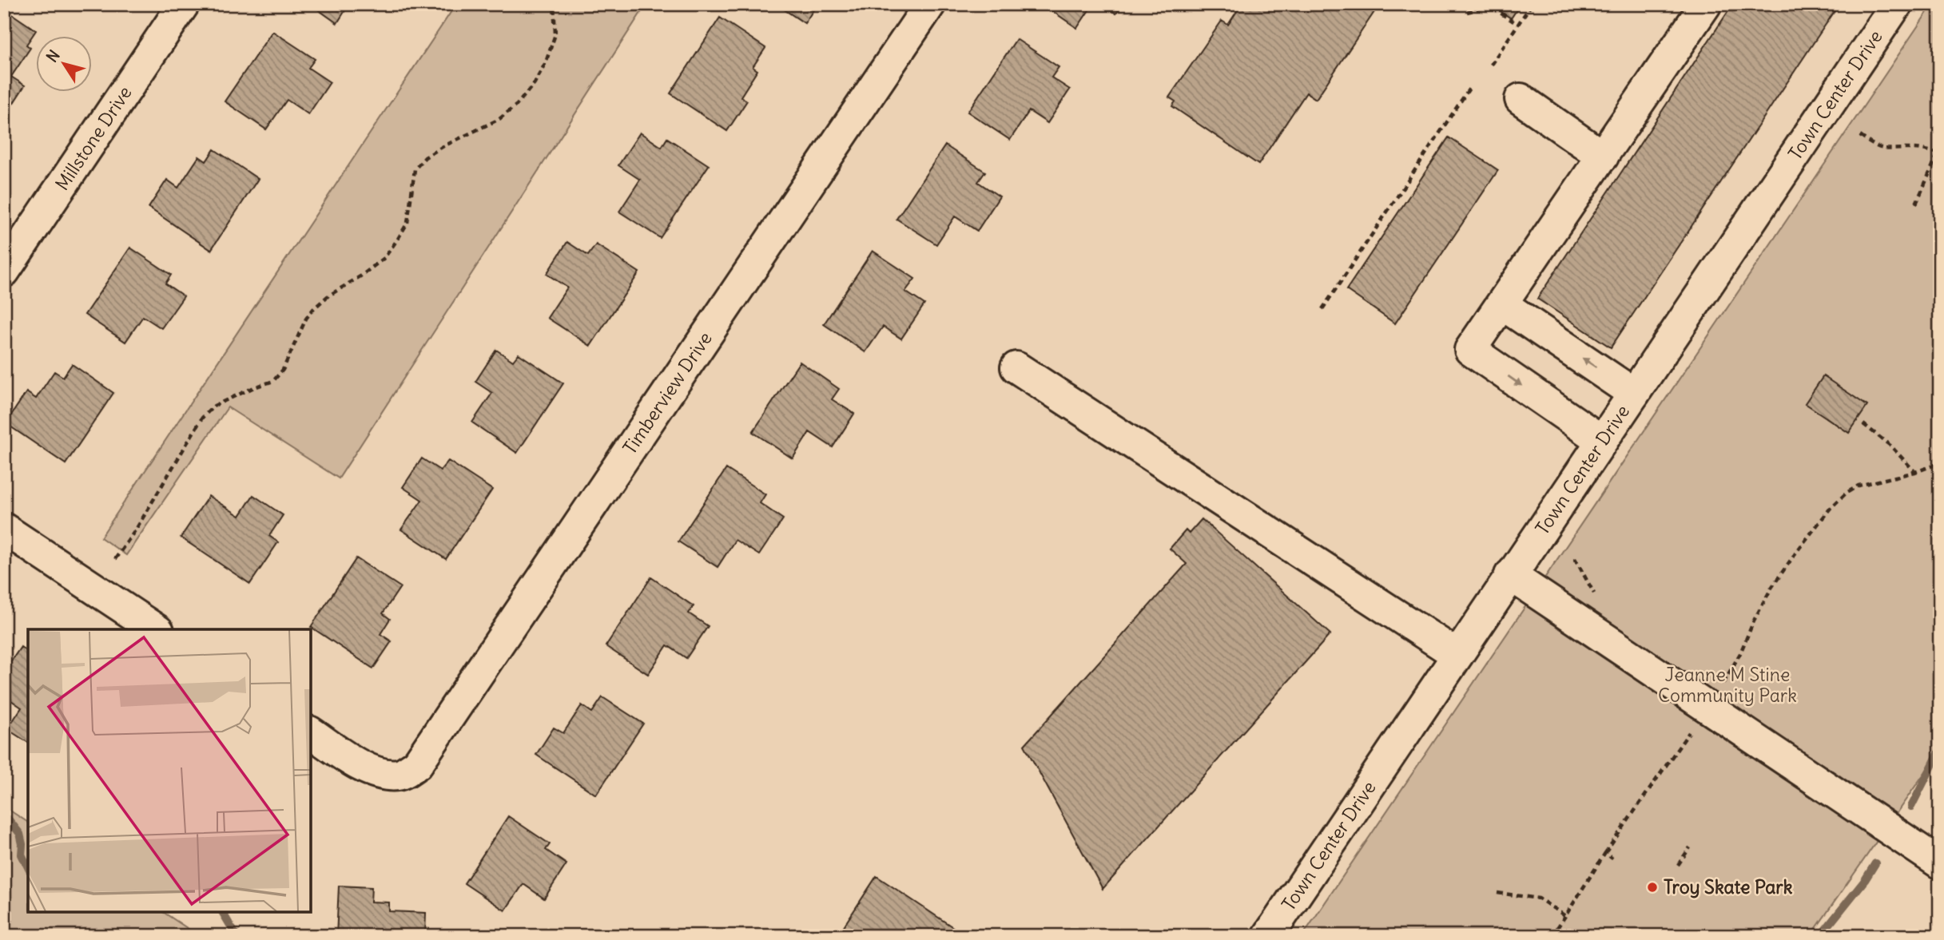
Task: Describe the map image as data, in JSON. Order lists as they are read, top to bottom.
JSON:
{
  "streets": {
    "street": ["Town Center Drive", "Millstone Drive", "Timberview Drive"]
  },
  "parks": ["Jeanne M Stine Community Park"],
  "places": ["Troy Skate Park"],
  "north": "top left"
}
